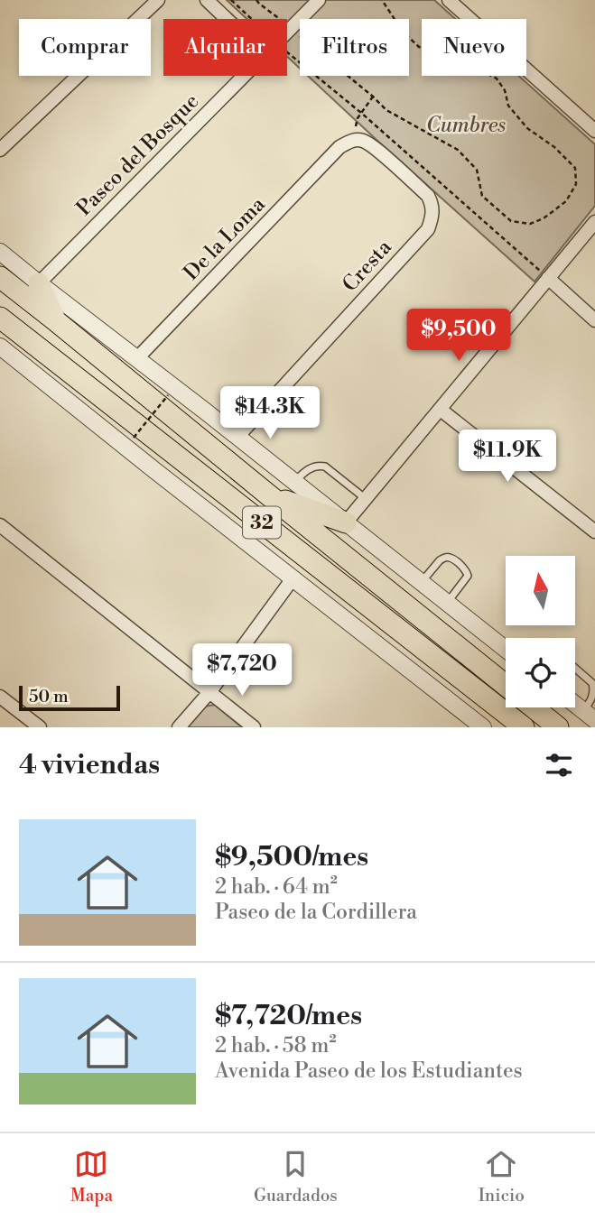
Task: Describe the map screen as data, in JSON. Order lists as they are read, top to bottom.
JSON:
{
  "streets": {
    "main road": ["32"],
    "street": ["Paseo del Bosque", "De la Loma", "Cresta"]
  },
  "crossings": [
    ["De la Loma", "Cresta"]
  ],
  "parks": ["Cumbres"],
  "scale_bar": "50 m",
  "north": "top",
  "page": {
    "chip": [
      "Comprar",
      "Alquilar",
      "Filtros",
      "Nuevo"
    ],
    "price": [
      "$9,500",
      "$14.3K",
      "$11.9K",
      "$7,720"
    ],
    "scale": "50 m",
    "heading": "4 viviendas",
    "list": [
      {
        "name": "$9,500/mes",
        "note": "2 hab. · 64 m² · Paseo de la Cordillera"
      },
      {
        "name": "$7,720/mes",
        "note": "2 hab. · 58 m² · Avenida Paseo de los Estudiantes"
      }
    ],
    "tabs": ["Mapa", "Guardados", "Inicio"]
  }
}
